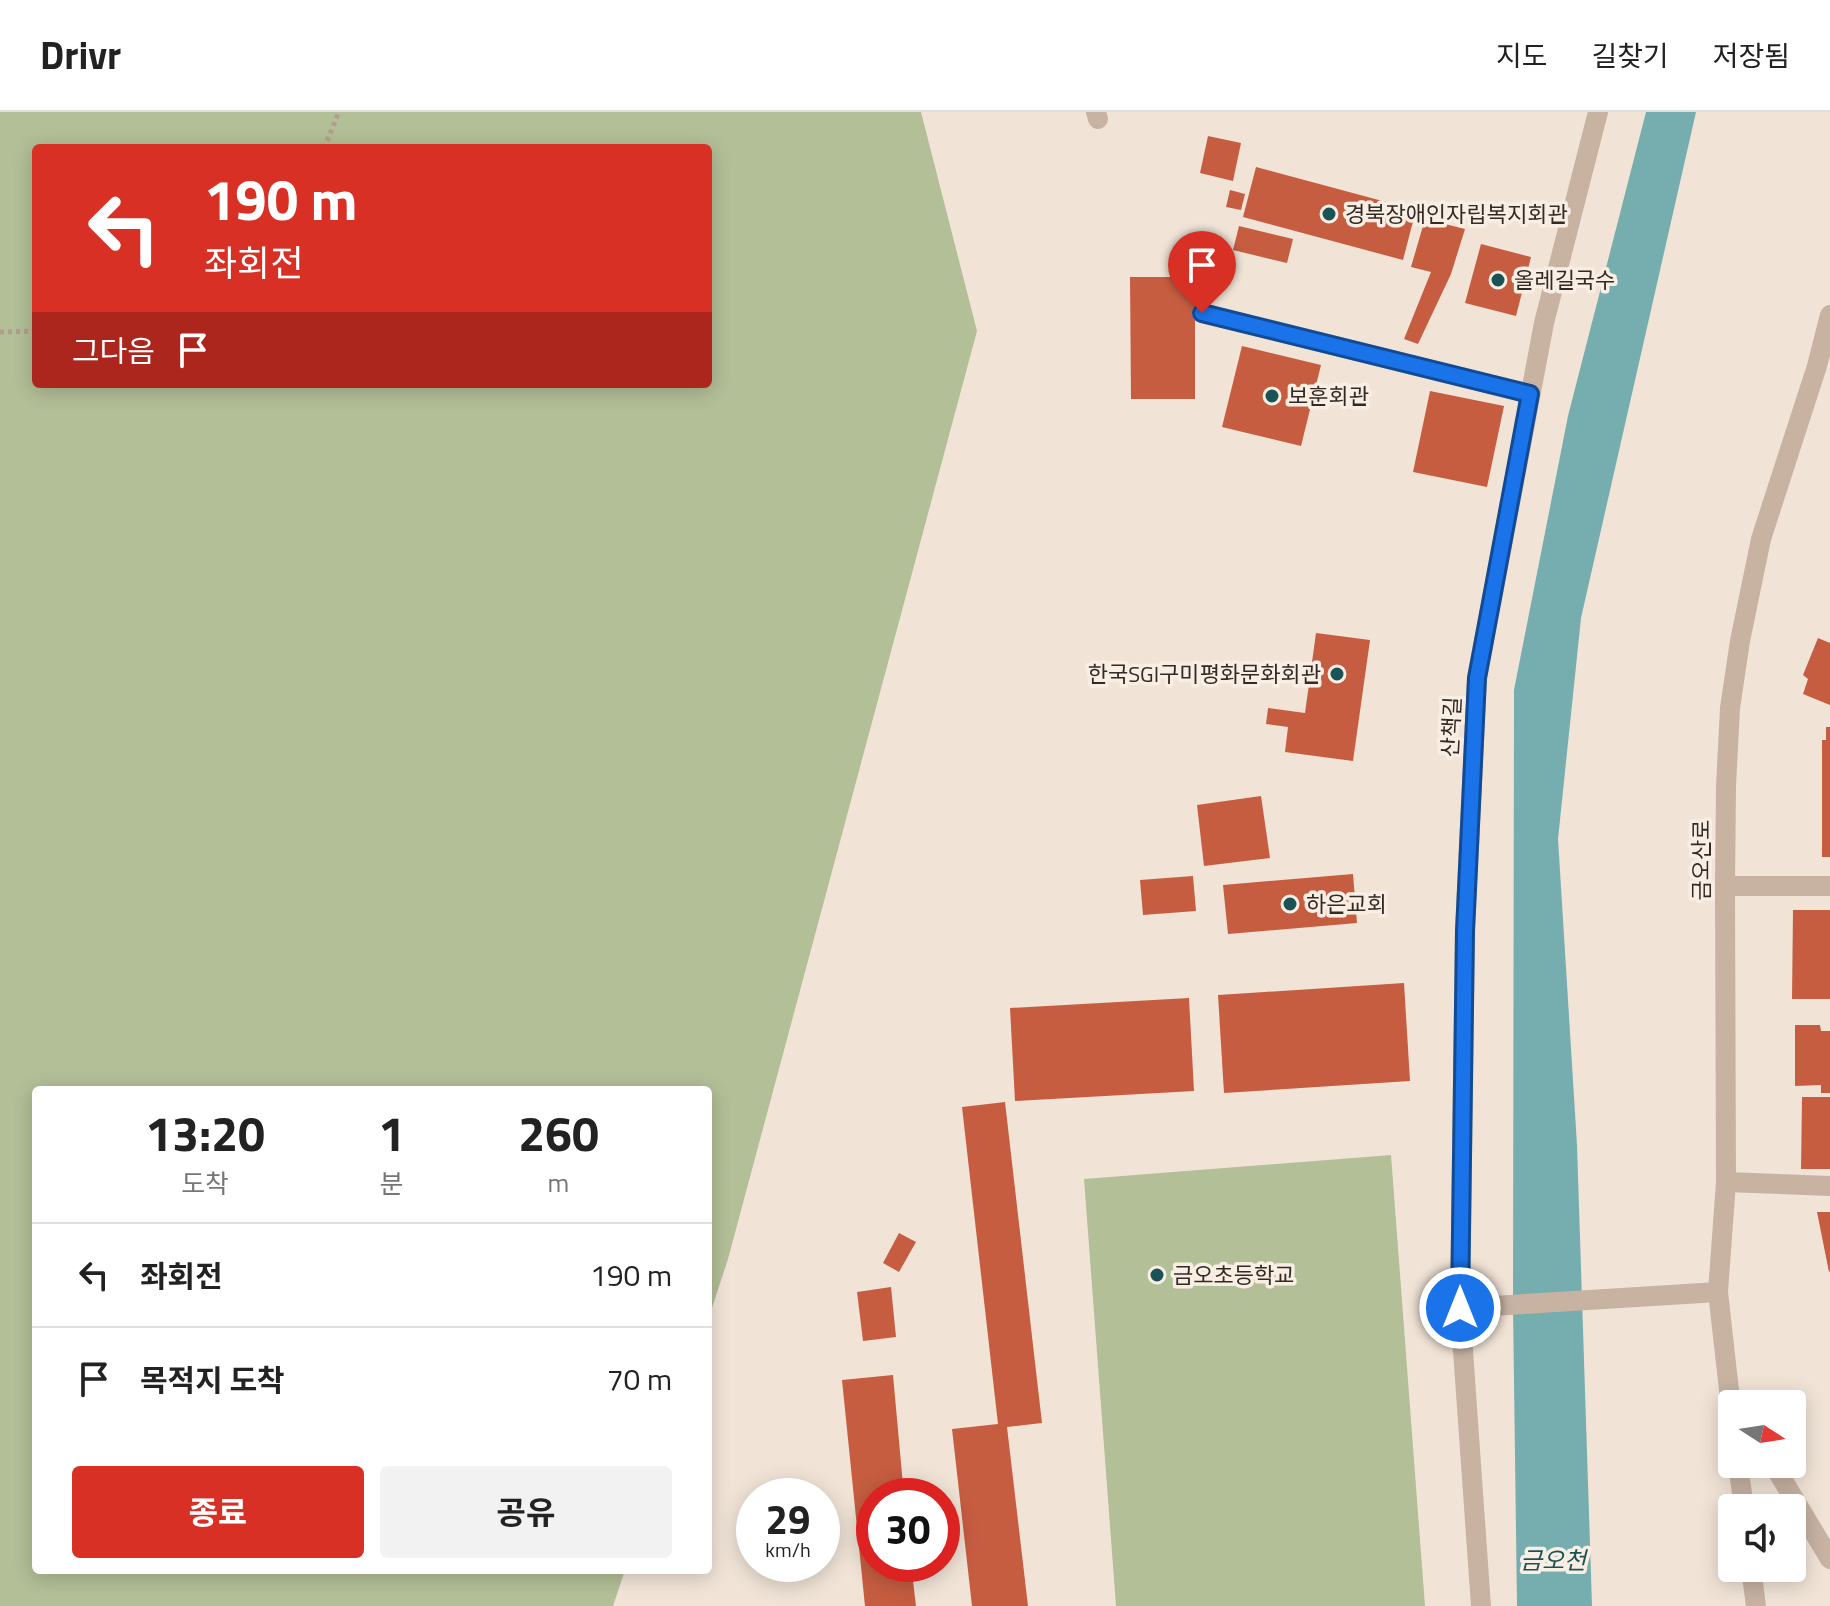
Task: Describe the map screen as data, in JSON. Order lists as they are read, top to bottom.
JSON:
{
  "streets": {
    "street": ["산책길", "금오산로"]
  },
  "water": ["금오천"],
  "places": [
    "경북장애인자립복지회관",
    "올레길국수",
    "보훈회관",
    "한국SGI구미평화문화회관",
    "하은교회",
    "금오초등학교"
  ],
  "north": "right",
  "page": {
    "header": "Drivr",
    "nav": ["지도", "길찾기", "저장됨"],
    "turn": ["190 m", "좌회전"],
    "then": "그다음",
    "eta": [
      "13:20",
      "도착",
      "1",
      "분",
      "260",
      "m"
    ],
    "list": [
      {
        "name": "좌회전",
        "value": "190 m"
      },
      {
        "name": "목적지 도착",
        "value": "70 m"
      }
    ],
    "buttons": ["종료", "공유"],
    "speed": "29 km/h",
    "limit": "30"
  }
}
